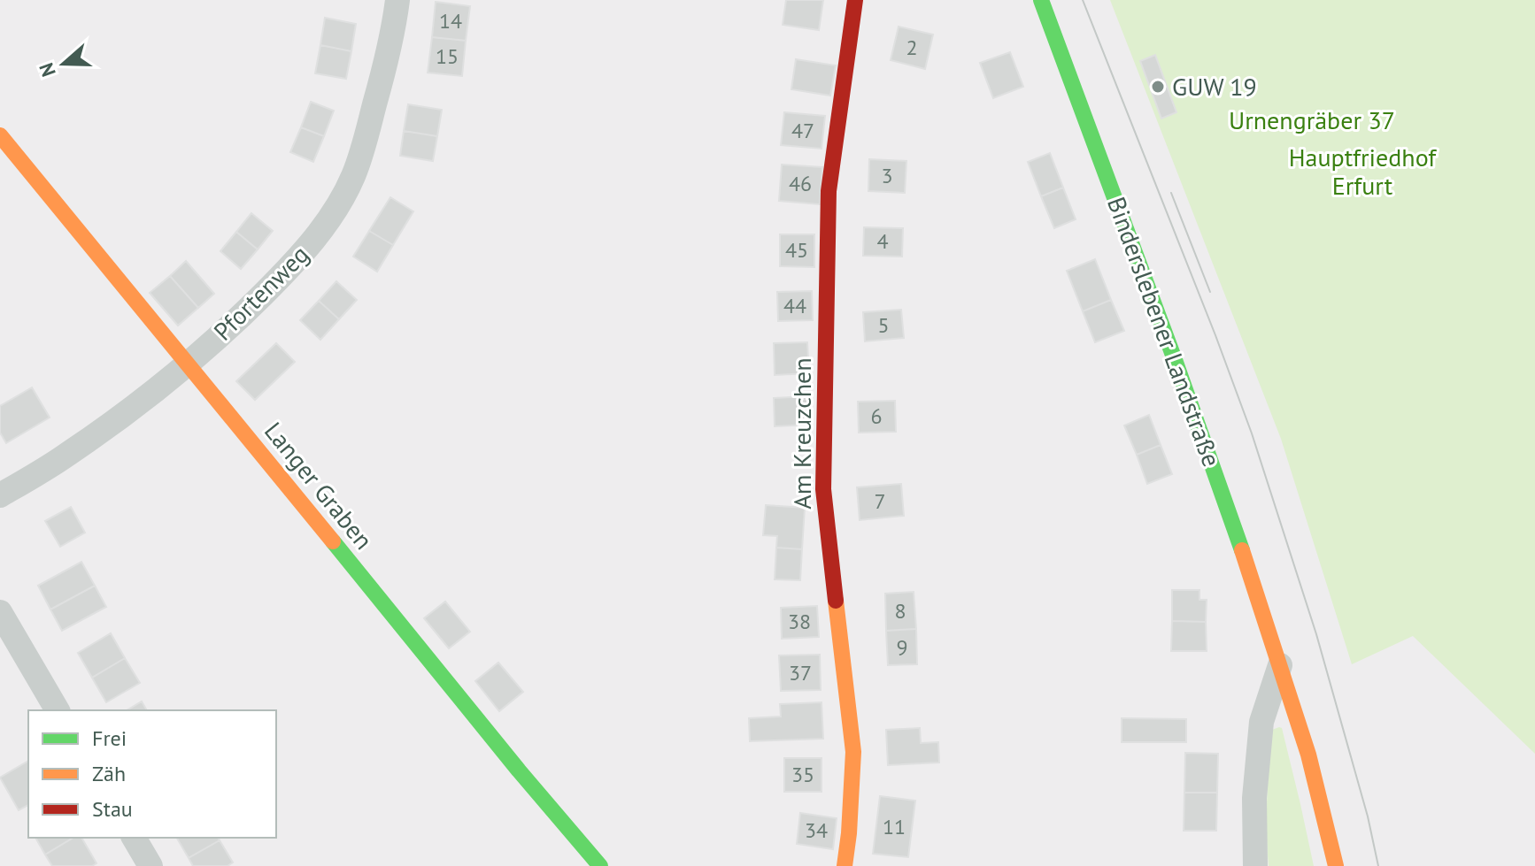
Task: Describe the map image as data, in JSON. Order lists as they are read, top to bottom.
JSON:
{
  "streets": {
    "street": [
      "Pfortenweg",
      "Binderslebener Landstraße",
      "Am Kreuzchen",
      "Langer Graben"
    ]
  },
  "crossings": [
    ["Pfortenweg", "Langer Graben"]
  ],
  "parks": ["Urnengräber 37", "Hauptfriedhof Erfurt"],
  "places": ["GUW 19"],
  "house_numbers": [
    "14",
    "2",
    "15",
    "47",
    "3",
    "46",
    "4",
    "45",
    "44",
    "5",
    "6",
    "7",
    "8",
    "38",
    "9",
    "37",
    "35",
    "11",
    "34"
  ],
  "legend": ["Frei", "Zäh", "Stau"],
  "north": "left"
}
